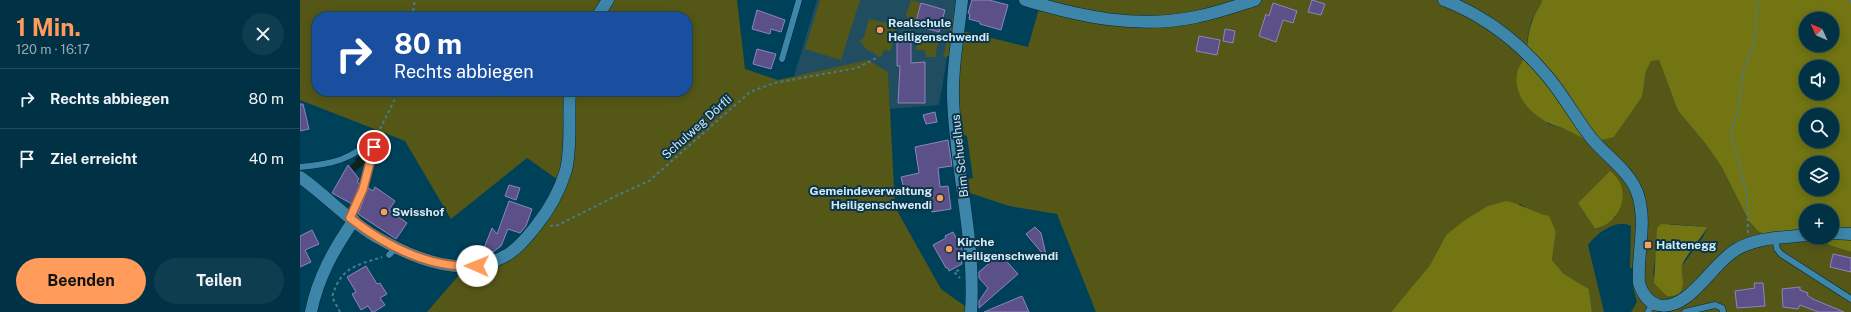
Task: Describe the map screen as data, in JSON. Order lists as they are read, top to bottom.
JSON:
{
  "streets": {
    "street": ["Bim Schuelhus"],
    "path": ["Schulweg Dörfli"]
  },
  "places": {
    "other": [
      "Realschule Heiligenschwendi",
      "Gemeindeverwaltung Heiligenschwendi",
      "Swisshof",
      "Kirche Heiligenschwendi"
    ],
    "transit": ["Haltenegg"]
  },
  "north": "top left",
  "page": {
    "heading": ["1 Min.", "120 m · 16:17"],
    "map_buttons": "+",
    "turn": ["80 m", "Rechts abbiegen"],
    "list": [
      {
        "name": "Rechts abbiegen",
        "value": "80 m"
      },
      {
        "name": "Ziel erreicht",
        "value": "40 m"
      }
    ],
    "buttons": ["Beenden", "Teilen"]
  }
}
